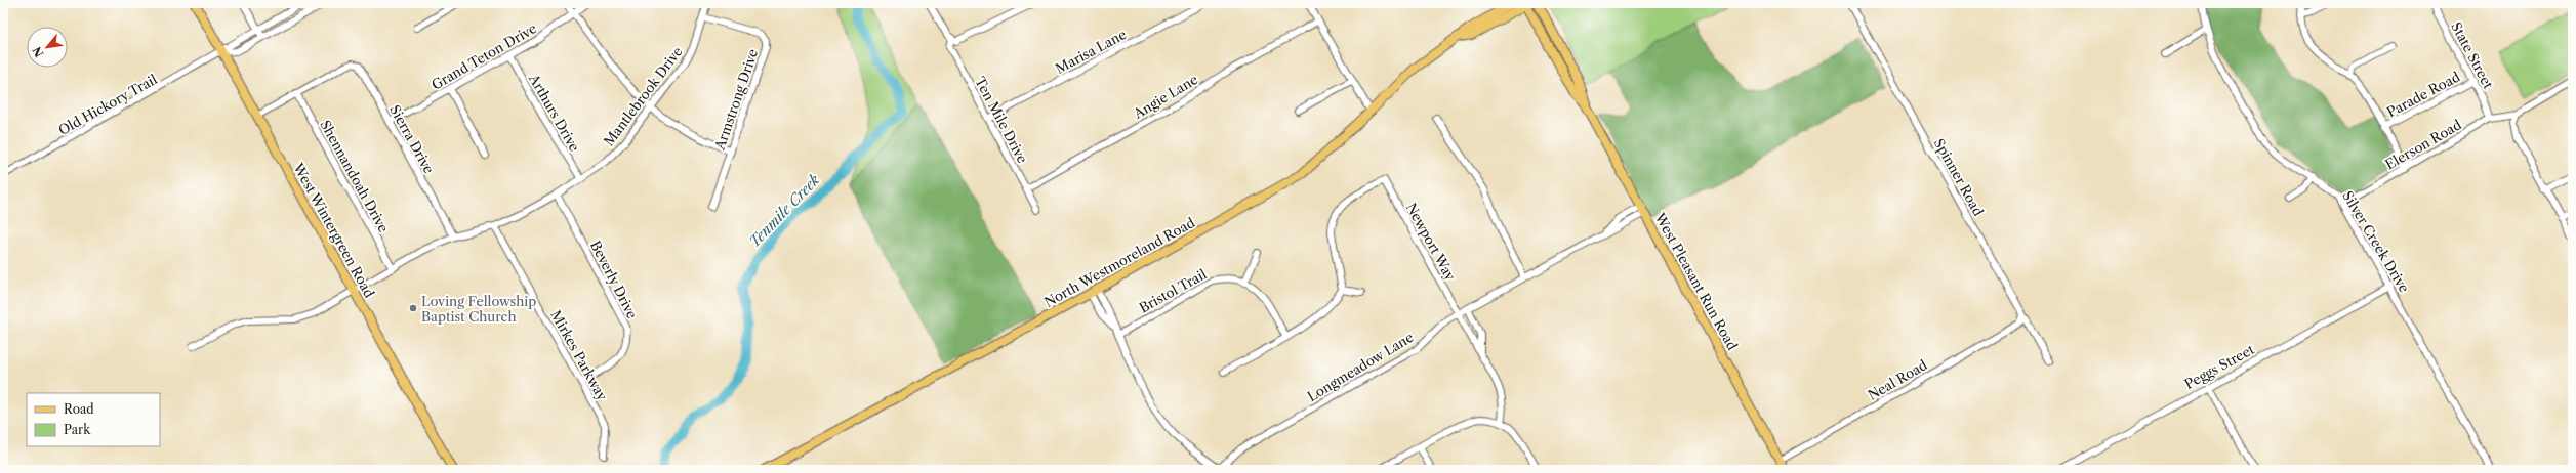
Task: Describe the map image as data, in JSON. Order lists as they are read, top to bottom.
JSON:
{
  "streets": {
    "main road": ["West Wintergreen Road", "North Westmoreland Road", "West Pleasant Run Road"],
    "street": [
      "Marisa Lane",
      "State Street",
      "Grand Teton Drive",
      "Parade Road",
      "Mantlebrook Drive",
      "Angie Lane",
      "Armstrong Drive",
      "Old Hickory Trail",
      "Arthurs Drive",
      "Ten Mile Drive",
      "Sierra Drive",
      "Elerson Road",
      "Shennandoah Drive",
      "Spinner Road",
      "Newport Way",
      "Silver Creek Drive",
      "Beverly Drive",
      "Bristol Trail",
      "Mirkes Parkway",
      "Longmeadow Lane",
      "Peggs Street",
      "Neal Road"
    ]
  },
  "crossings": [
    ["Marisa Lane", "Ten Mile Drive"],
    ["State Street", "Parade Road"],
    ["State Street", "Elerson Road"],
    ["Grand Teton Drive", "Arthurs Drive"],
    ["Grand Teton Drive", "Sierra Drive"],
    ["Mantlebrook Drive", "Armstrong Drive"],
    ["Mantlebrook Drive", "Arthurs Drive"],
    ["Mantlebrook Drive", "Sierra Drive"],
    ["Mantlebrook Drive", "Shennandoah Drive"],
    ["Mantlebrook Drive", "West Wintergreen Road"],
    ["Mantlebrook Drive", "Beverly Drive"],
    ["Mantlebrook Drive", "Mirkes Parkway"],
    ["Angie Lane", "Ten Mile Drive"],
    ["Old Hickory Trail", "West Wintergreen Road"],
    ["Sierra Drive", "Shennandoah Drive"],
    ["Elerson Road", "Silver Creek Drive"],
    ["Spinner Road", "Neal Road"],
    ["Newport Way", "Longmeadow Lane"],
    ["Silver Creek Drive", "Peggs Street"],
    ["North Westmoreland Road", "West Pleasant Run Road"],
    ["Beverly Drive", "Mirkes Parkway"],
    ["West Pleasant Run Road", "Longmeadow Lane"],
    ["West Pleasant Run Road", "Neal Road"]
  ],
  "water": ["Tenmile Creek"],
  "places": ["Loving Fellowship Baptist Church"],
  "legend": ["Road", "Park"],
  "north": "bottom left"
}
